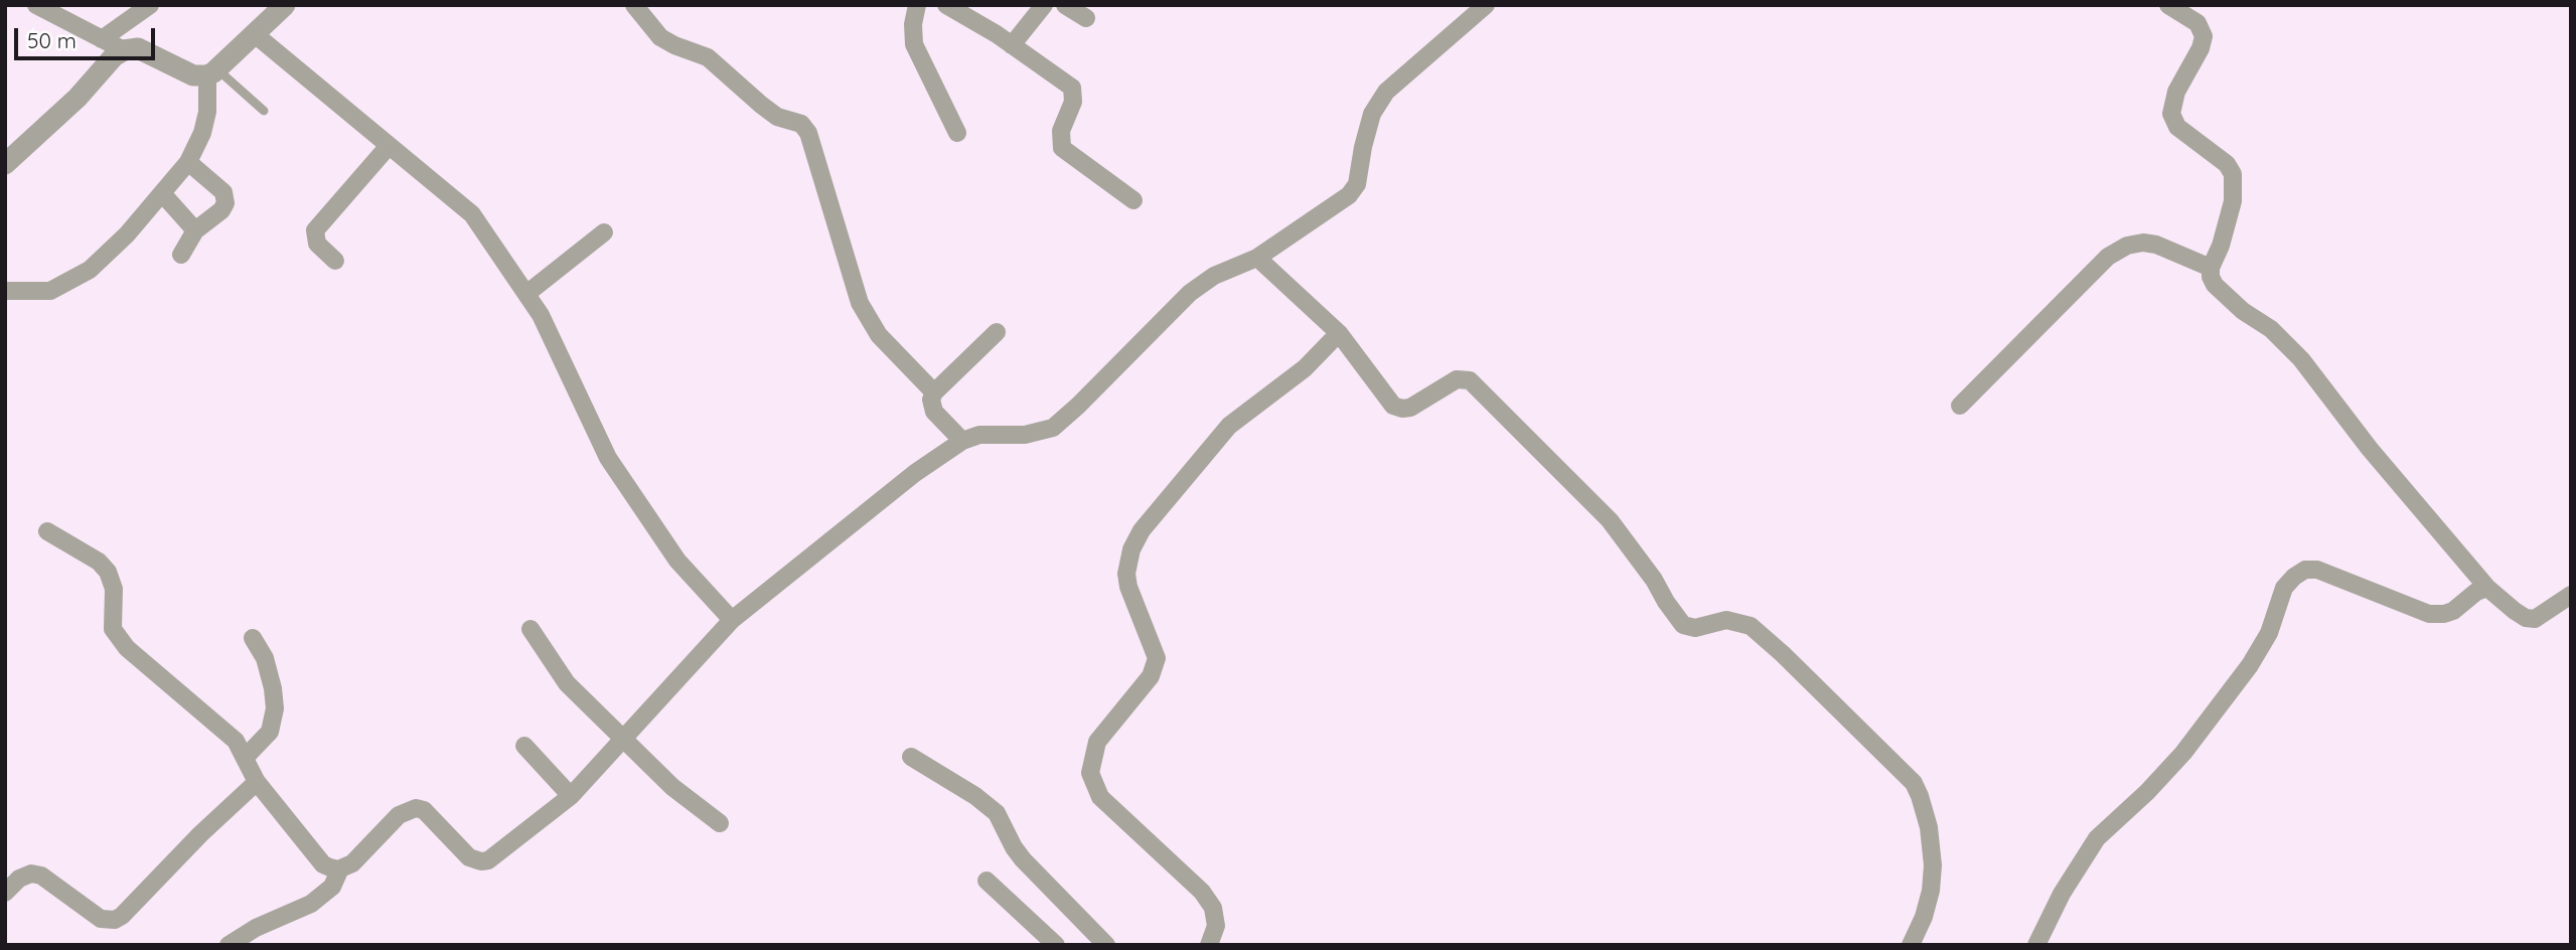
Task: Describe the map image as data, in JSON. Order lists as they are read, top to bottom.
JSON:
{
  "scale_bar": "50 m"
}
